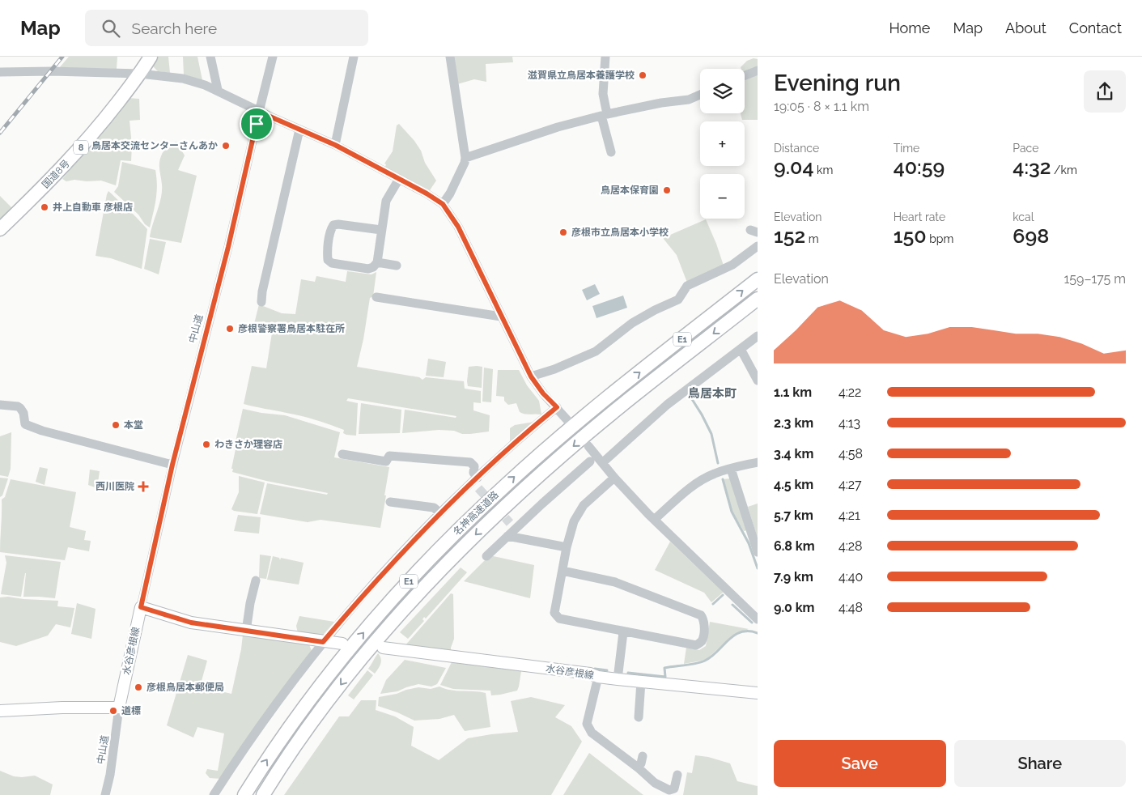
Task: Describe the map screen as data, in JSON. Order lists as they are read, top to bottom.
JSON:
{
  "streets": {
    "highway": [
      "8",
      "国道8号",
      "E1",
      "名神高速道路"
    ],
    "main road": ["水谷彦根線"],
    "street": ["中山道"]
  },
  "crossings": [
    ["中山道", "水谷彦根線"]
  ],
  "districts": ["鳥居本町"],
  "places": {
    "other": [
      "滋賀県立鳥居本養護学校",
      "鳥居本交流センターさんあか",
      "鳥居本保育園",
      "井上自動車 彦根店",
      "彦根市立鳥居本小学校",
      "彦根警察署鳥居本駐在所",
      "本堂",
      "わきさか理容店",
      "彦根鳥居本郵便局",
      "道標"
    ],
    "health": ["西川医院"]
  },
  "page": {
    "header": "Map",
    "search": "Search here",
    "nav": [
      "Home",
      "Map",
      "About",
      "Contact"
    ],
    "heading": ["Evening run", "19:05 · 8 × 1.1 km"],
    "map_buttons": ["+", "−"],
    "stats": [
      ["Distance", "9.04 km"],
      ["Time", "40:59"],
      ["Pace", "4:32 /km"],
      ["Elevation", "152 m"],
      ["Heart rate", "150 bpm"],
      ["kcal", "698"]
    ],
    "chart": ["Elevation", "159–175 m"],
    "list": [
      {
        "name": "1.1 km",
        "note": "4:22"
      },
      {
        "name": "2.3 km",
        "note": "4:13"
      },
      {
        "name": "3.4 km",
        "note": "4:58"
      },
      {
        "name": "4.5 km",
        "note": "4:27"
      },
      {
        "name": "5.7 km",
        "note": "4:21"
      },
      {
        "name": "6.8 km",
        "note": "4:28"
      },
      {
        "name": "7.9 km",
        "note": "4:40"
      },
      {
        "name": "9.0 km",
        "note": "4:48"
      }
    ],
    "buttons": ["Save", "Share"]
  }
}
